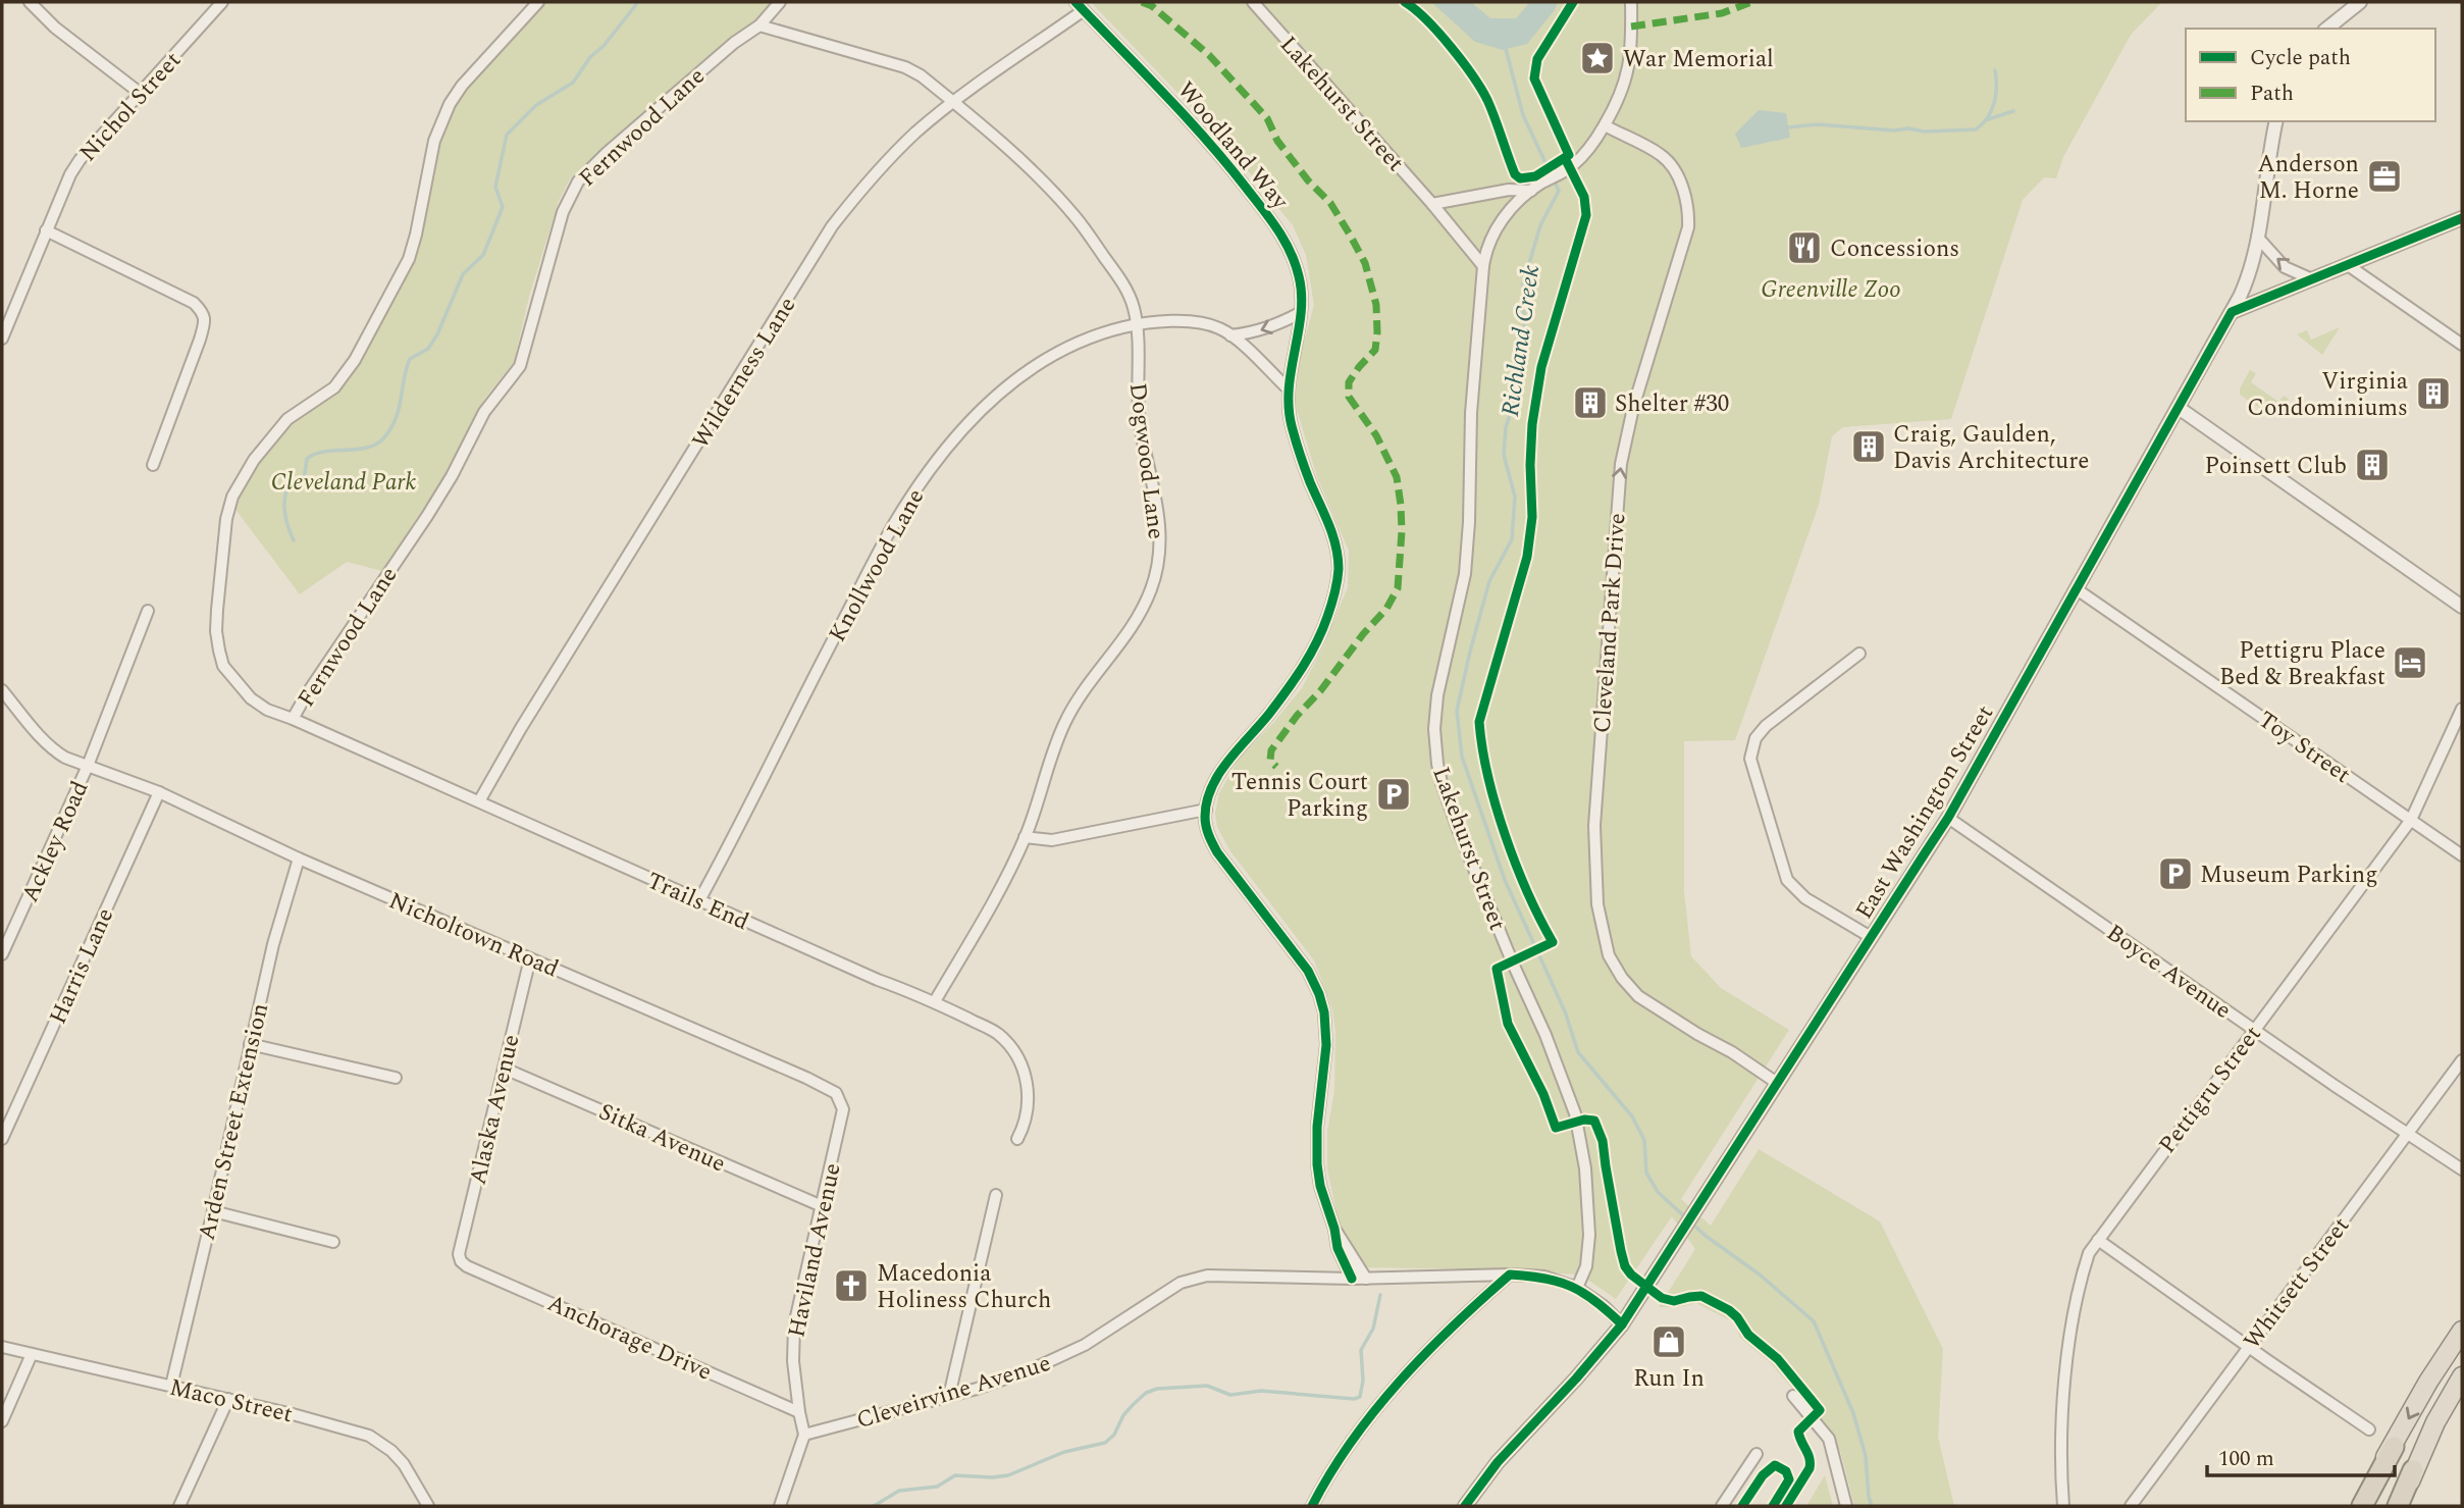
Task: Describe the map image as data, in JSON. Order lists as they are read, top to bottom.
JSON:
{
  "streets": {
    "street": [
      "Lakehurst Street",
      "Nichol Street",
      "Fernwood Lane",
      "Woodland Way",
      "Wilderness Lane",
      "Dogwood Lane",
      "Knollwood Lane",
      "Cleveland Park Drive",
      "Toy Street",
      "East Washington Street",
      "Ackley Road",
      "Trails End",
      "Nicholtown Road",
      "Harris Lane",
      "Boyce Avenue",
      "Pettigru Street",
      "Alaska Avenue",
      "Arden Street Extension",
      "Sitka Avenue",
      "Haviland Avenue",
      "Whitsett Street",
      "Anchorage Drive",
      "Cleveirvine Avenue",
      "Maco Street"
    ]
  },
  "crossings": [
    ["Lakehurst Street", "Cleveirvine Avenue"],
    ["Fernwood Lane", "Dogwood Lane"],
    ["Fernwood Lane", "Trails End"],
    ["Woodland Way", "Wilderness Lane"],
    ["Woodland Way", "Knollwood Lane"],
    ["Wilderness Lane", "Dogwood Lane"],
    ["Wilderness Lane", "Trails End"],
    ["Dogwood Lane", "Knollwood Lane"],
    ["Dogwood Lane", "Trails End"],
    ["Knollwood Lane", "Trails End"],
    ["Cleveland Park Drive", "East Washington Street"],
    ["Toy Street", "East Washington Street"],
    ["Toy Street", "Pettigru Street"],
    ["East Washington Street", "Boyce Avenue"],
    ["East Washington Street", "Cleveirvine Avenue"],
    ["Ackley Road", "Nicholtown Road"],
    ["Nicholtown Road", "Harris Lane"],
    ["Nicholtown Road", "Alaska Avenue"],
    ["Nicholtown Road", "Arden Street Extension"],
    ["Nicholtown Road", "Haviland Avenue"],
    ["Boyce Avenue", "Pettigru Street"],
    ["Boyce Avenue", "Whitsett Street"],
    ["Alaska Avenue", "Sitka Avenue"],
    ["Alaska Avenue", "Anchorage Drive"],
    ["Arden Street Extension", "Maco Street"],
    ["Sitka Avenue", "Haviland Avenue"],
    ["Haviland Avenue", "Anchorage Drive"],
    ["Haviland Avenue", "Cleveirvine Avenue"]
  ],
  "one_way": ["Cleveland Park Drive"],
  "water": ["Richland Creek"],
  "parks": ["Greenville Zoo", "Cleveland Park"],
  "places": {
    "place": ["War Memorial"],
    "office": ["Anderson M. Horne"],
    "restaurant": ["Concessions"],
    "building": [
      "Virginia Condominiums",
      "Shelter #30",
      "Craig, Gaulden, Davis Architecture",
      "Poinsett Club"
    ],
    "hotel": ["Pettigru Place Bed & Breakfast"],
    "parking": ["Tennis Court Parking", "Museum Parking"],
    "church": ["Macedonia Holiness Church"],
    "shop": ["Run In"]
  },
  "legend": ["Cycle path", "Path"],
  "scale_bar": "100 m"
}
